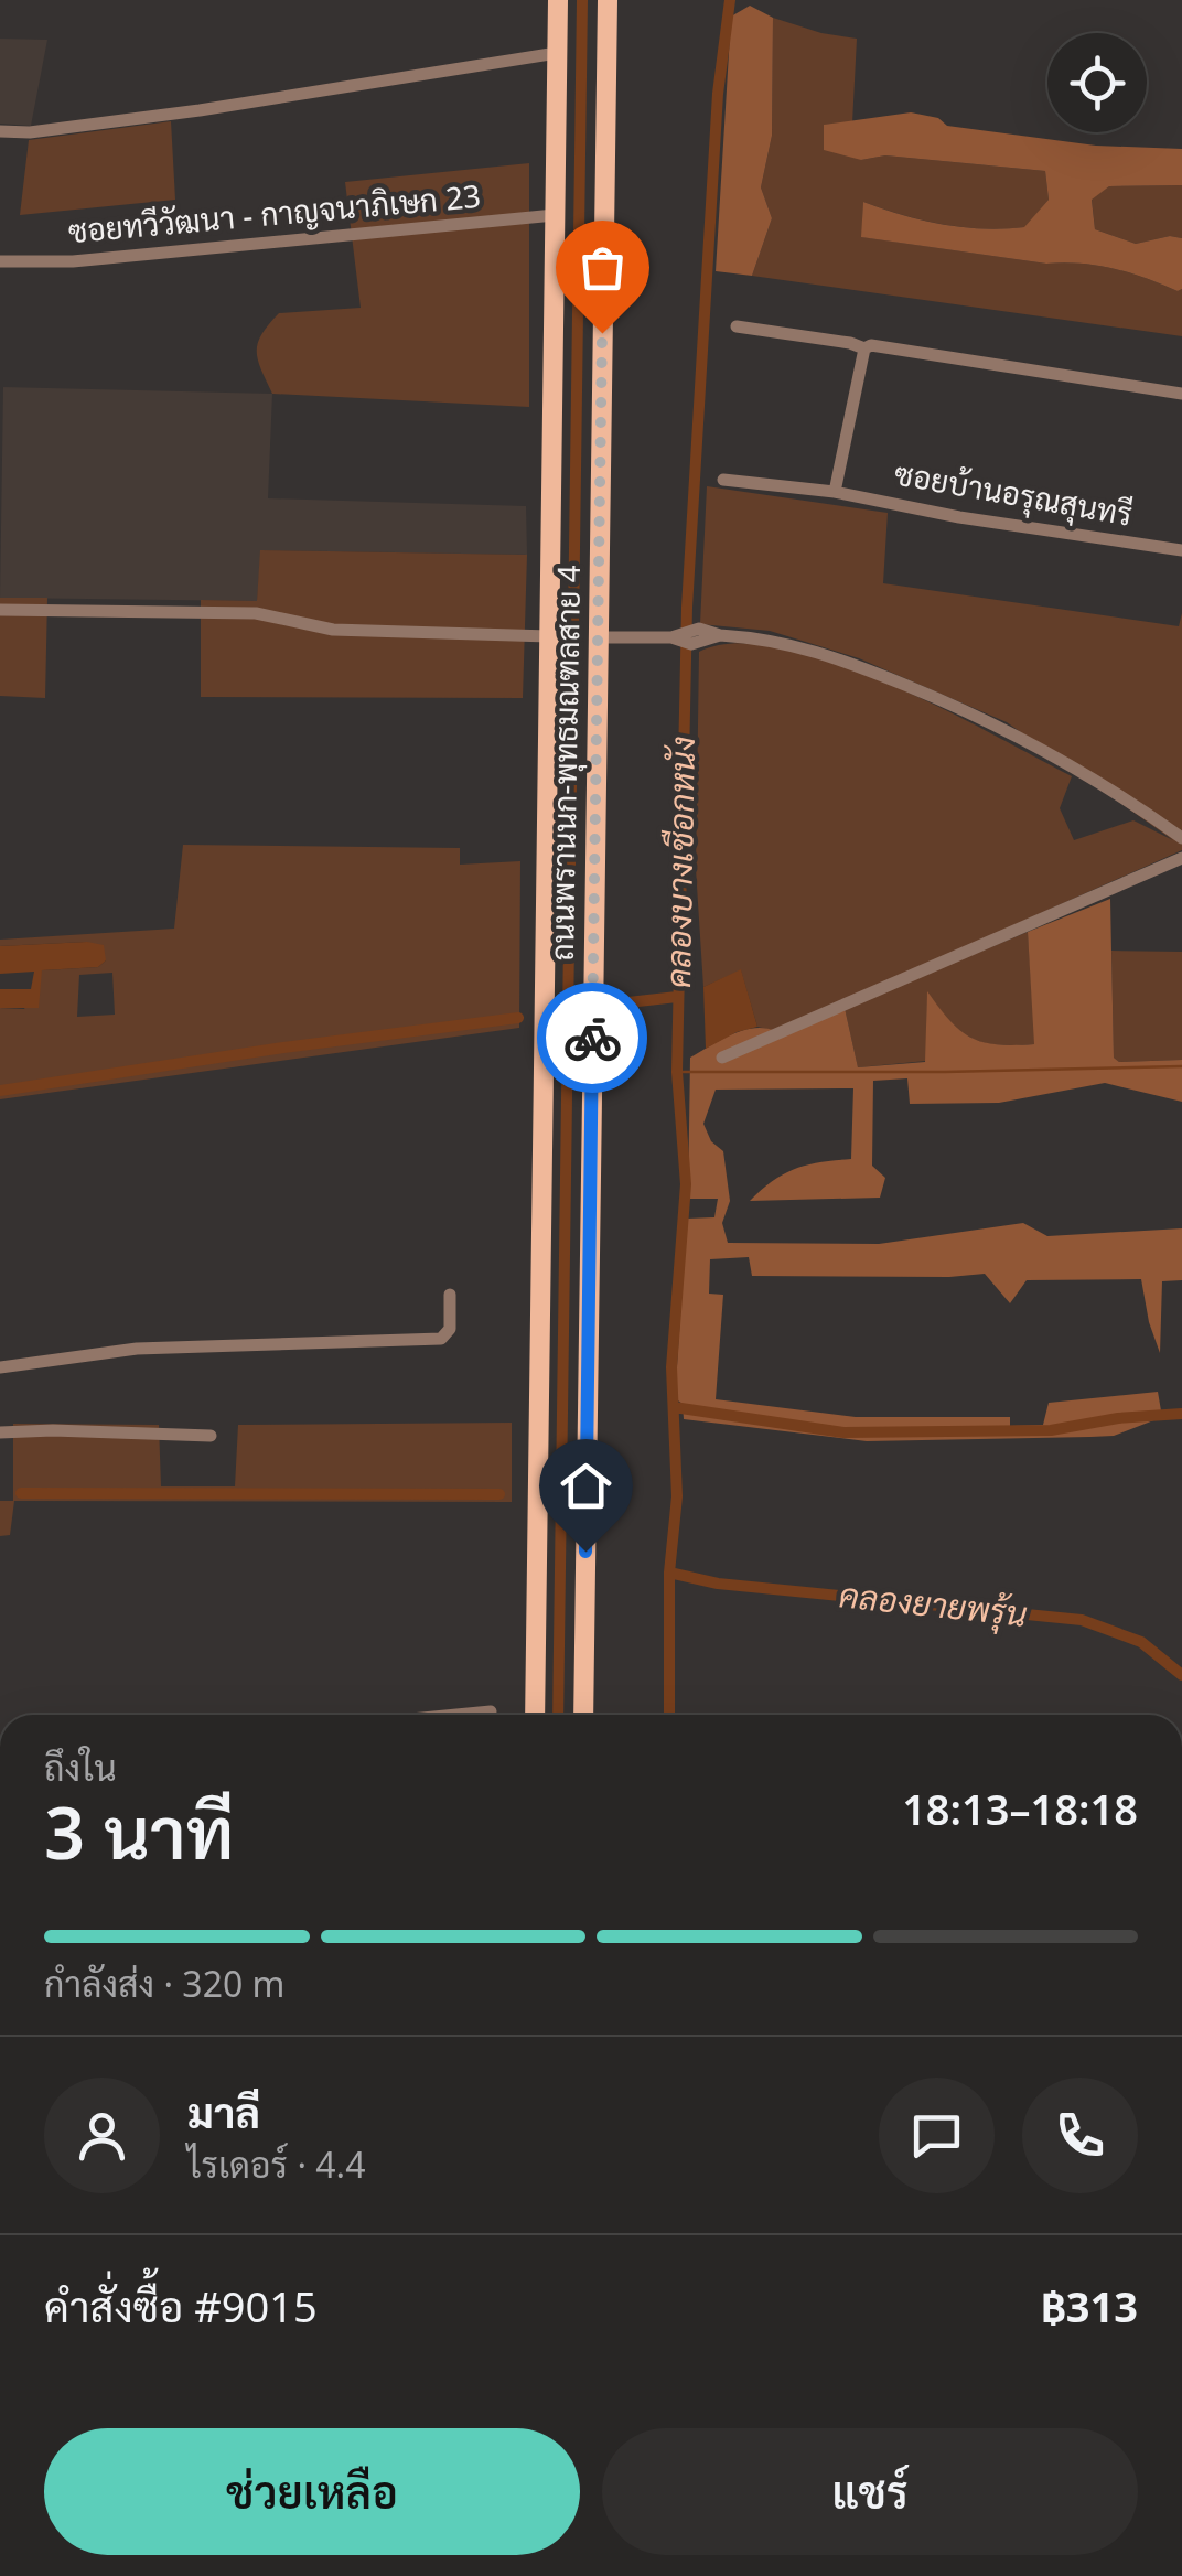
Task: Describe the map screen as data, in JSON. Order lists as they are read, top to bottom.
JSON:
{
  "streets": {
    "main road": ["ถนนพรานนก-พุทธมณฑลสาย 4"],
    "street": ["ซอยทวีวัฒนา - กาญจนาภิเษก 23", "ซอยบ้านอรุณสุนทรี"]
  },
  "crossings": [
    ["ซอยทวีวัฒนา - กาญจนาภิเษก 23", "ถนนพรานนก-พุทธมณฑลสาย 4"]
  ],
  "water": ["คลองบางเชือกหนัง", "คลองยายพรุ้น"],
  "page": {
    "heading": ["3 นาที", "ถึงใน", "18:13–18:18"],
    "panel": [
      "มาลี",
      "ไรเดอร์ · 4.4",
      "คำสั่งซื้อ #9015",
      "฿313"
    ],
    "bar": "กำลังส่ง · 320 m",
    "buttons": ["ช่วยเหลือ", "แชร์"]
  }
}
